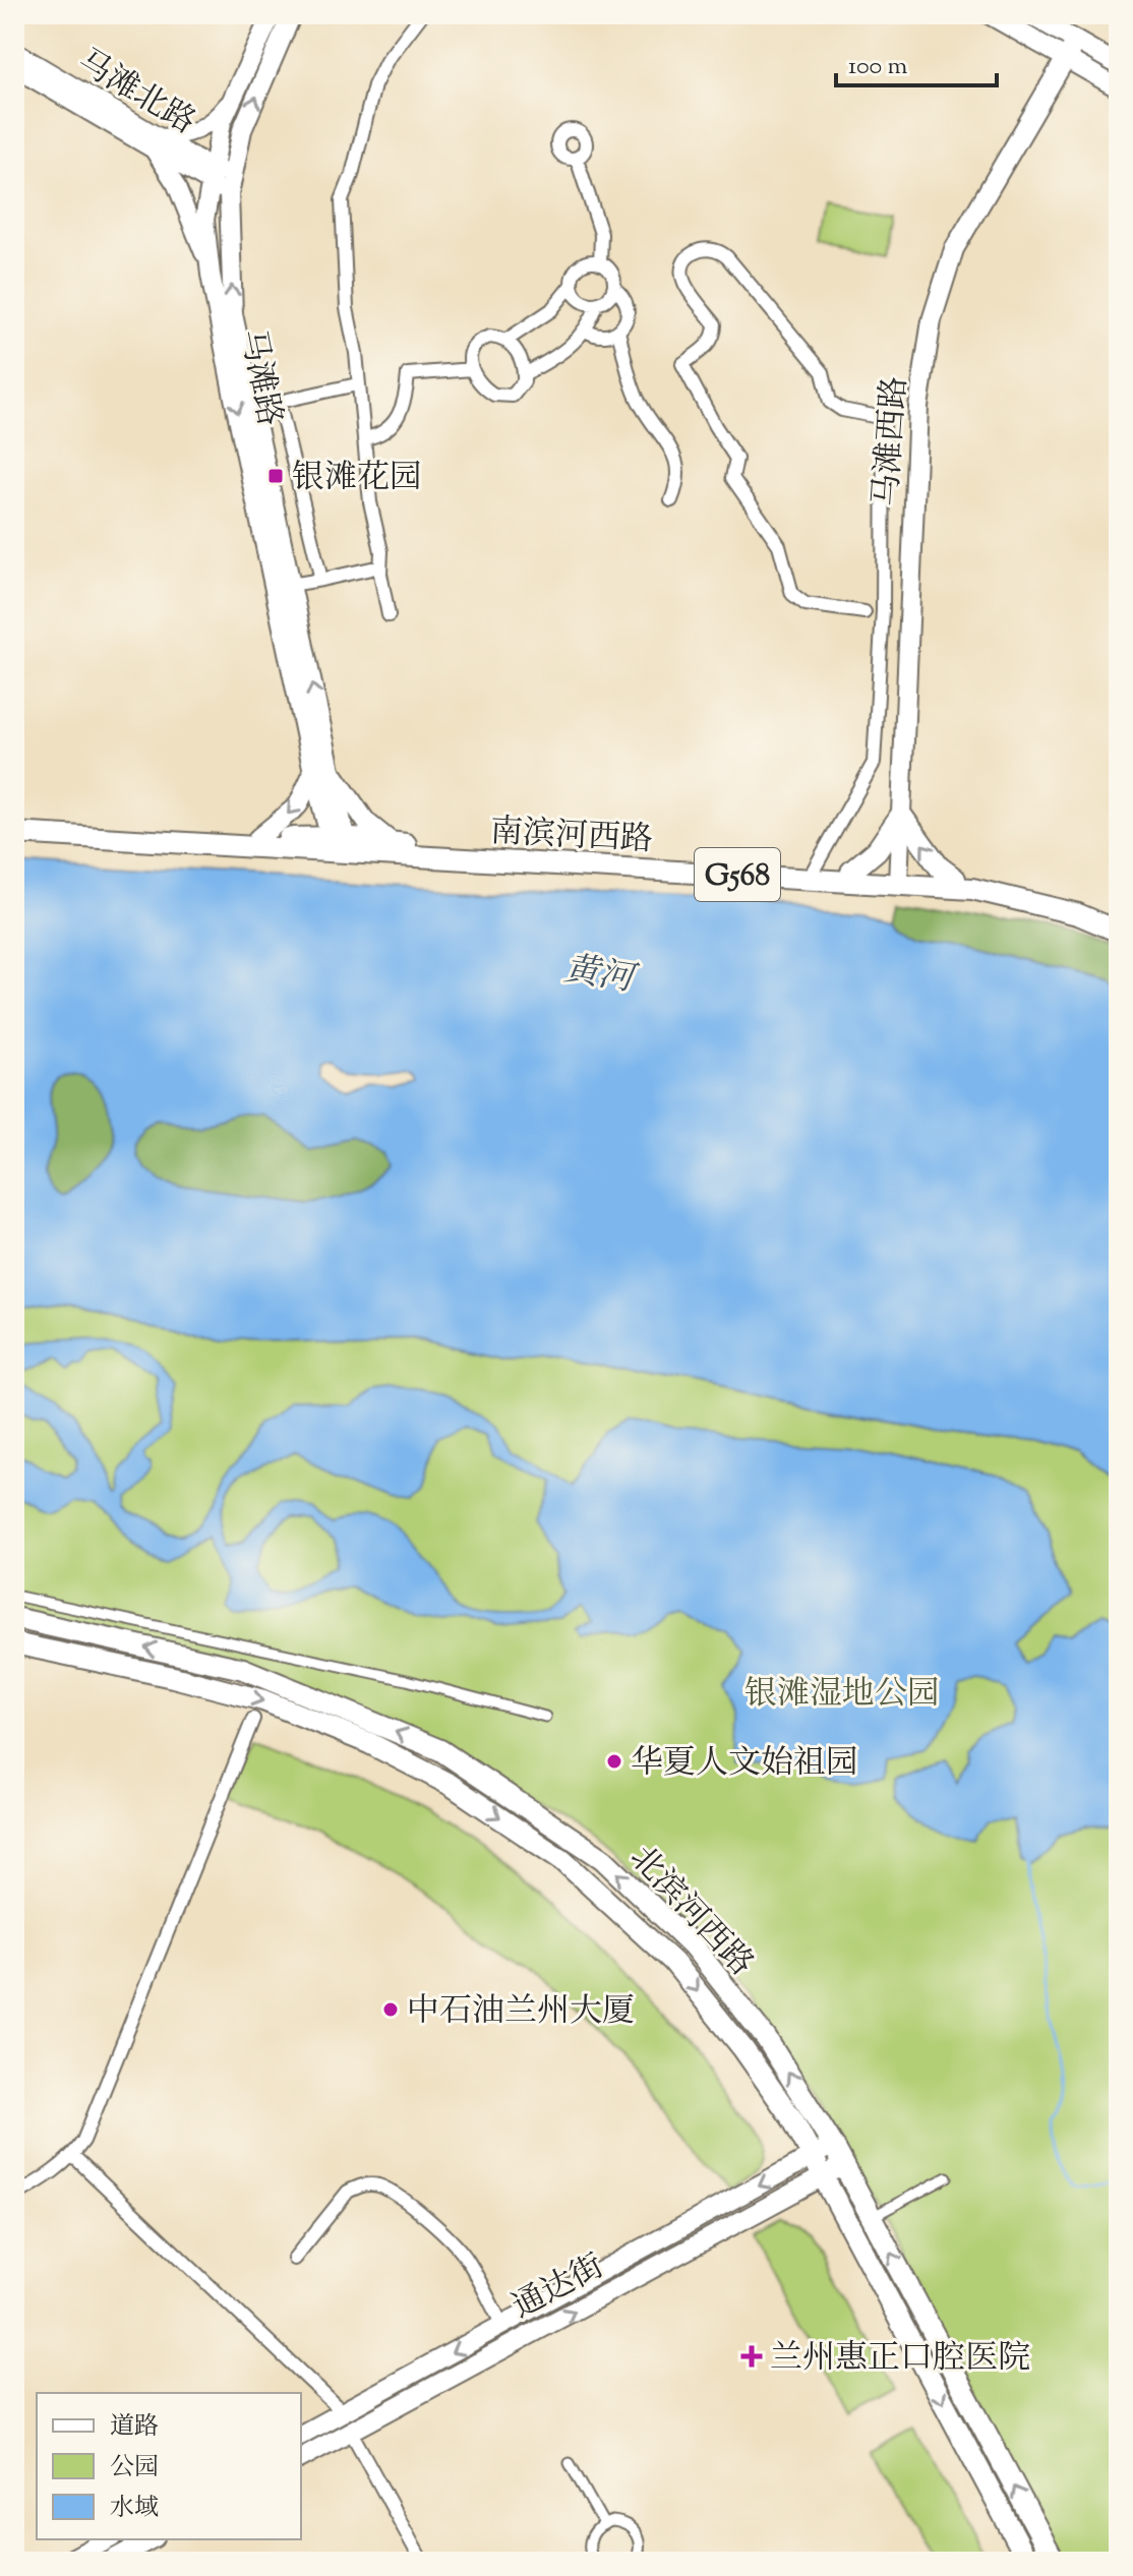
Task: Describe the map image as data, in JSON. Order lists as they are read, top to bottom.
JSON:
{
  "streets": {
    "main road": [
      "马滩路",
      "马滩西路",
      "南滨河西路",
      "G568",
      "北滨河西路",
      "通达街"
    ],
    "street": ["马滩北路"]
  },
  "crossings": [
    ["马滩北路", "马滩路"],
    ["马滩路", "南滨河西路"],
    ["马滩西路", "南滨河西路"],
    ["北滨河西路", "通达街"]
  ],
  "water": ["黄河"],
  "parks": ["银滩湿地公园"],
  "places": {
    "transit": ["银滩花园"],
    "other": ["华夏人文始祖园", "中石油兰州大厦"],
    "health": ["兰州惠正口腔医院"]
  },
  "legend": ["道路", "公园", "水域"],
  "scale_bar": "100 m"
}
